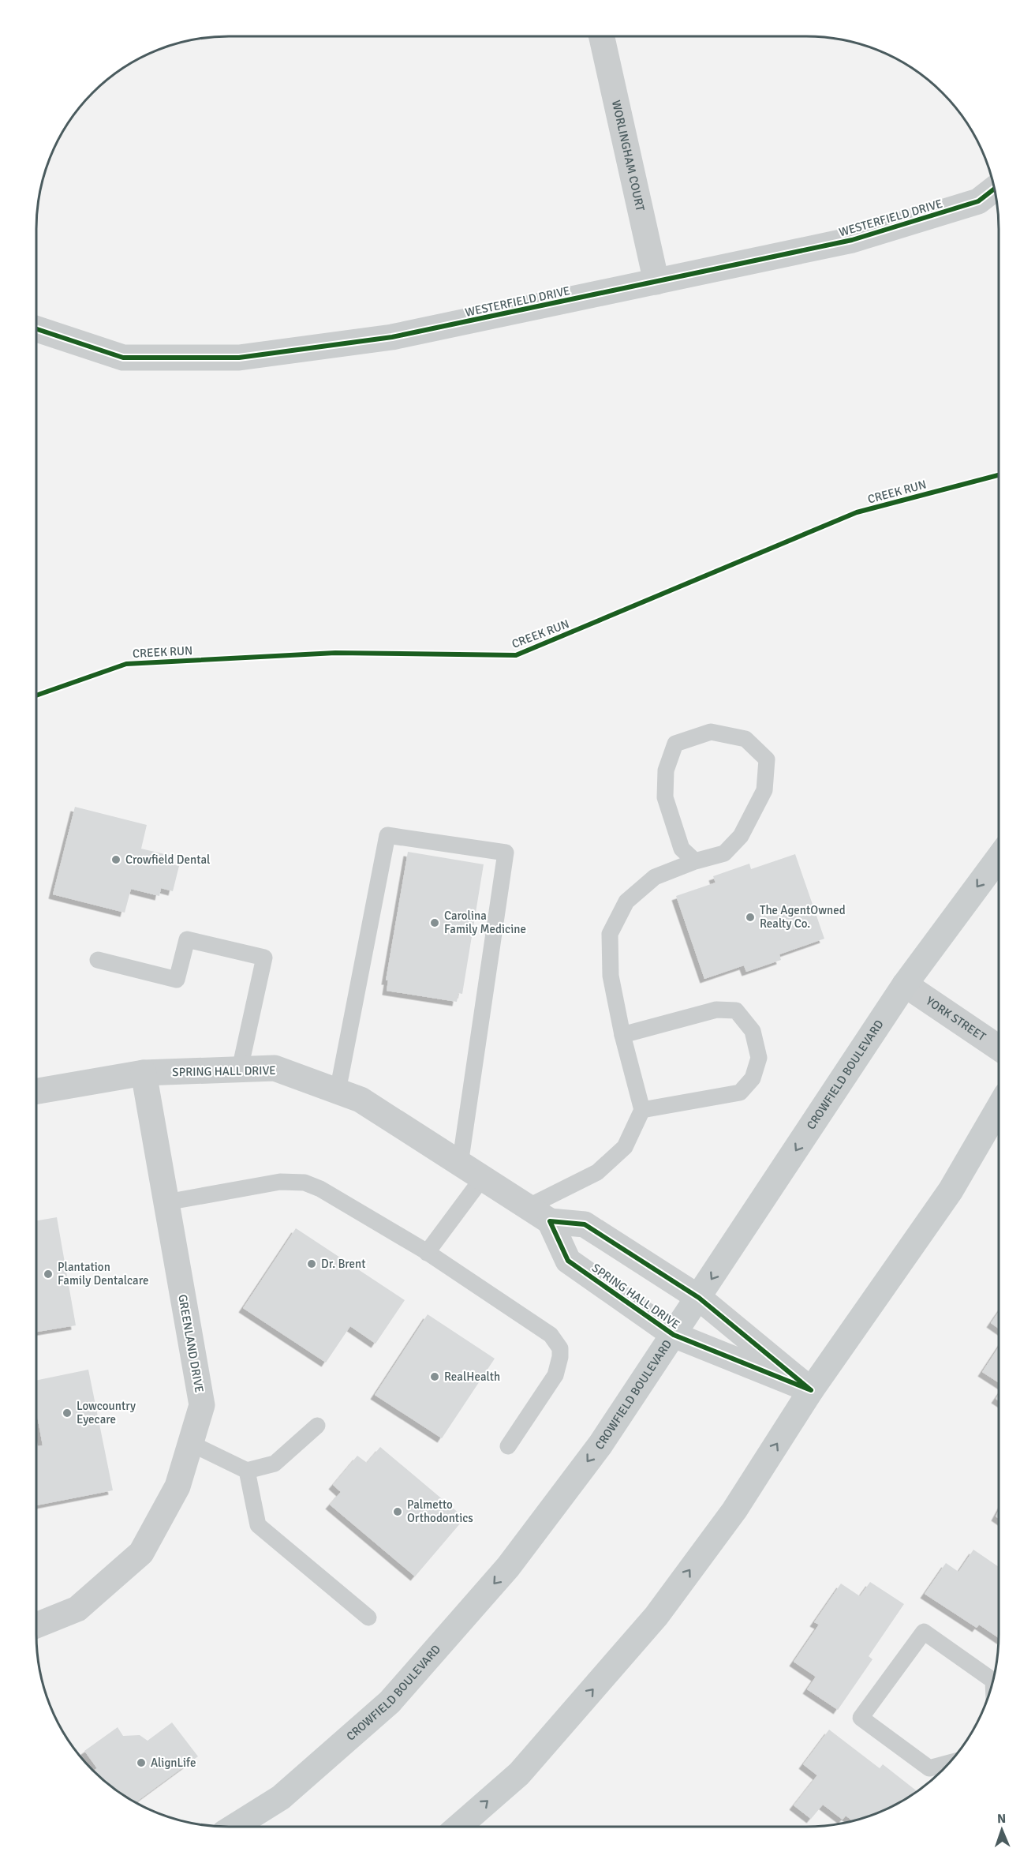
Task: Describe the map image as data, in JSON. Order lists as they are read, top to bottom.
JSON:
{
  "streets": {
    "main road": ["CROWFIELD BOULEVARD"],
    "street": [
      "WORLINGHAM COURT",
      "WESTERFIELD DRIVE",
      "YORK STREET",
      "SPRING HALL DRIVE",
      "GREENLAND DRIVE"
    ],
    "cycle path": ["CREEK RUN"]
  },
  "crossings": [
    ["WORLINGHAM COURT", "WESTERFIELD DRIVE"],
    ["YORK STREET", "CROWFIELD BOULEVARD"],
    ["SPRING HALL DRIVE", "CROWFIELD BOULEVARD"],
    ["SPRING HALL DRIVE", "GREENLAND DRIVE"]
  ],
  "places": [
    "Crowfield Dental",
    "The AgentOwned Realty Co.",
    "Carolina Family Medicine",
    "Dr. Brent",
    "Plantation Family Dentalcare",
    "RealHealth",
    "Lowcountry Eyecare",
    "Palmetto Orthodontics",
    "AlignLife"
  ],
  "north": "top"
}
